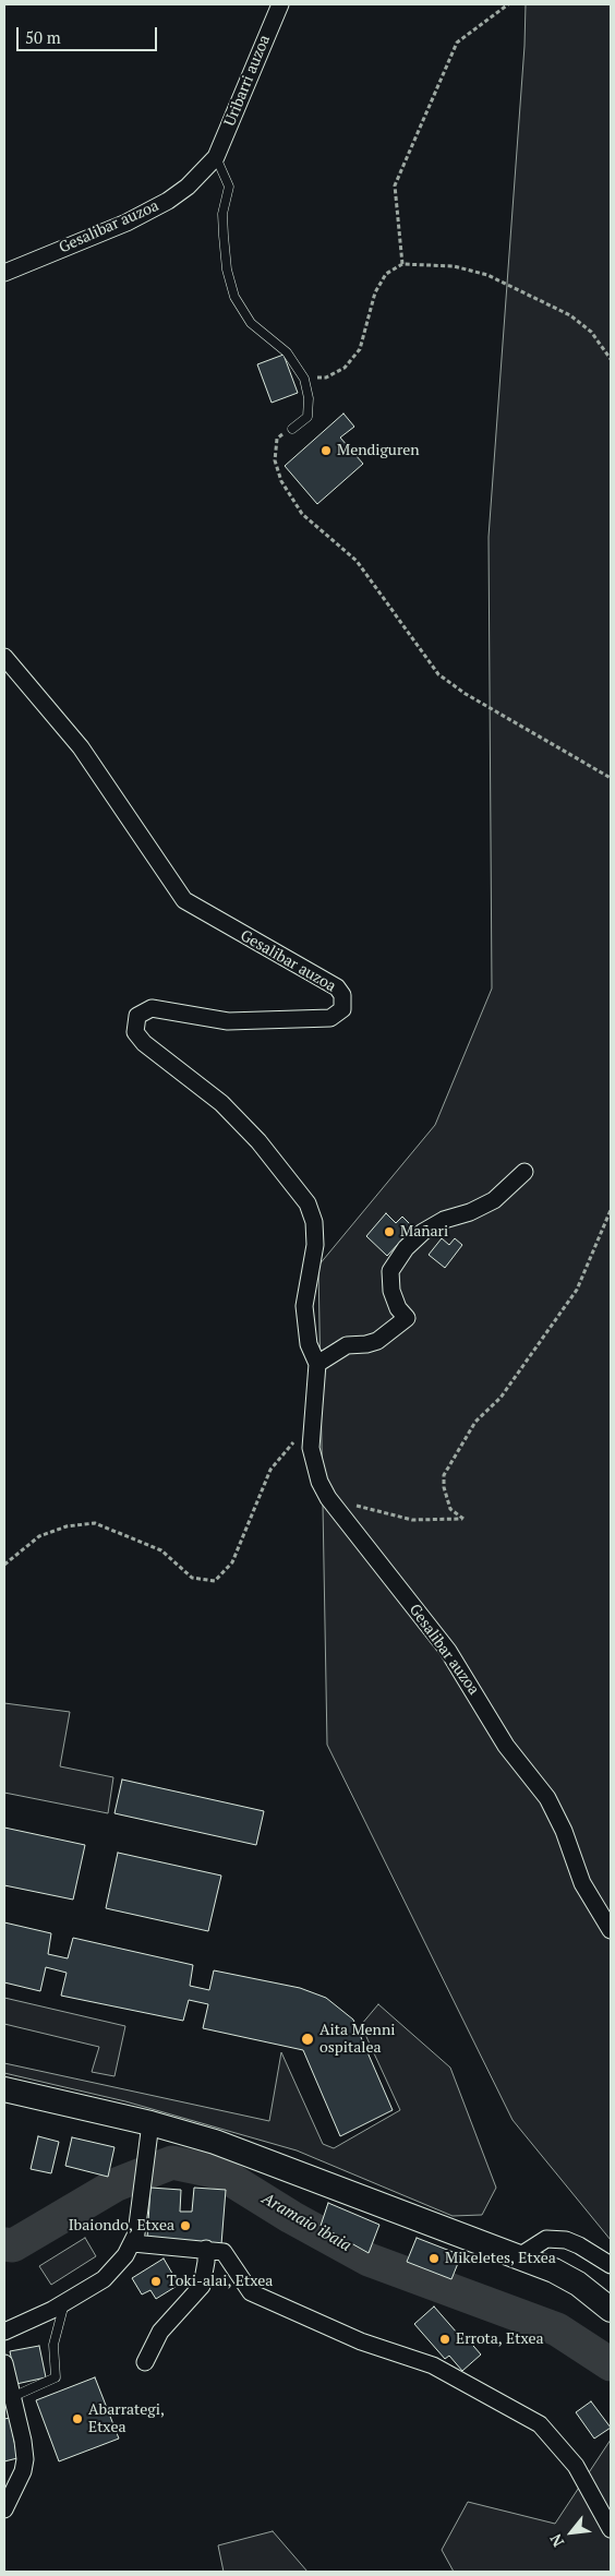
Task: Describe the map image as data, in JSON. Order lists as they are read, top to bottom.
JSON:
{
  "streets": {
    "street": ["Uribarri auzoa", "Gesalibar auzoa"]
  },
  "crossings": [
    ["Uribarri auzoa", "Gesalibar auzoa"]
  ],
  "water": ["Aramaio ibaia"],
  "places": [
    "Mendiguren",
    "Mañari",
    "Aita Menni ospitalea",
    "Ibaiondo, Etxea",
    "Mikeletes, Etxea",
    "Toki-alai, Etxea",
    "Errota, Etxea",
    "Abarrategi, Etxea"
  ],
  "scale_bar": "50 m",
  "north": "bottom left"
}
